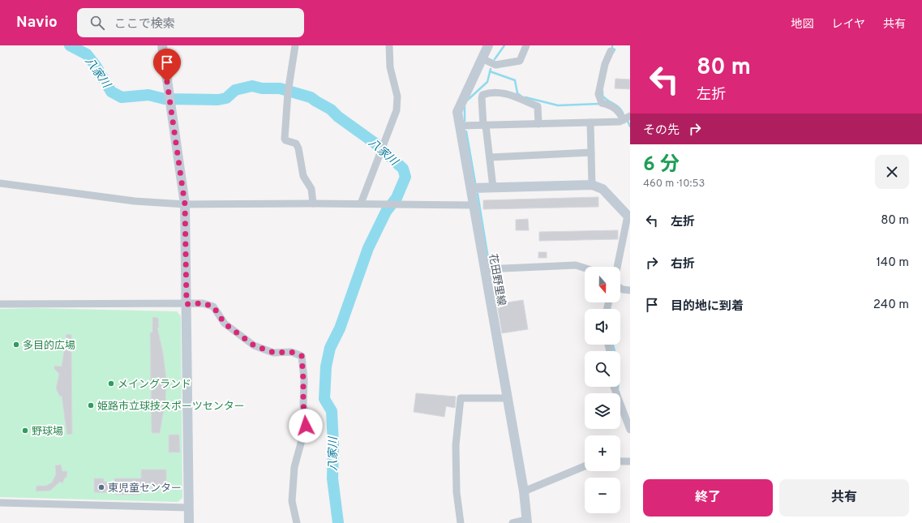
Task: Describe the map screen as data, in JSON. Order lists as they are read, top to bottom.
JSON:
{
  "streets": {
    "street": ["花田野里線"]
  },
  "water": ["八家川"],
  "places": [
    "多目的広場",
    "メイングランド",
    "姫路市立球技スポーツセンター",
    "野球場",
    "東児童センター"
  ],
  "north": "bottom",
  "page": {
    "header": "Navio",
    "search": "ここで検索",
    "nav": ["地図", "レイヤ", "共有"],
    "turn": ["80 m", "左折"],
    "then": "その先",
    "heading": ["6 分", "460 m · 10:53"],
    "list": [
      {
        "name": "左折",
        "value": "80 m"
      },
      {
        "name": "右折",
        "value": "140 m"
      },
      {
        "name": "目的地に到着",
        "value": "240 m"
      }
    ],
    "map_buttons": ["+", "−"],
    "buttons": ["終了", "共有"]
  }
}
